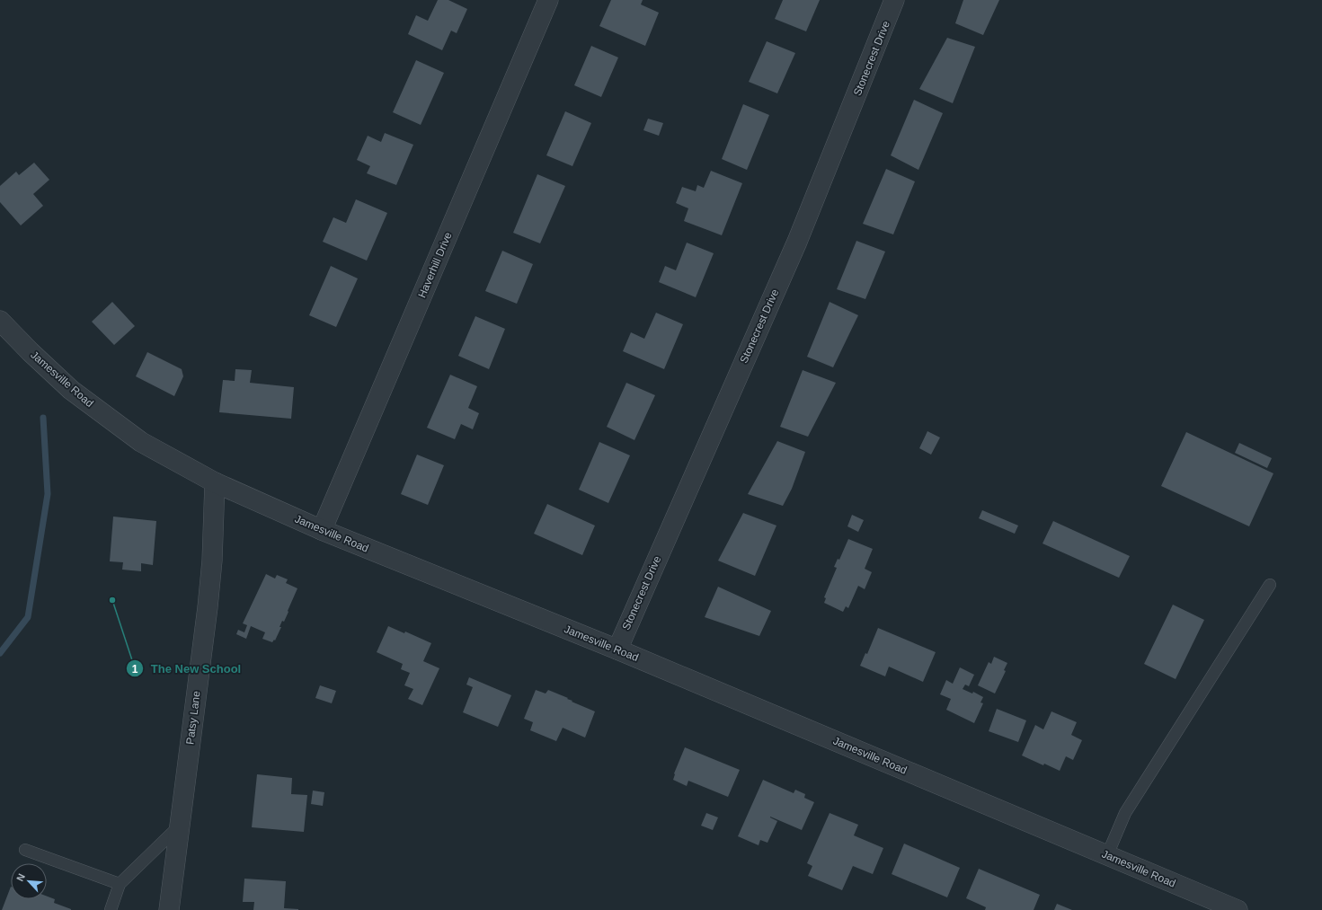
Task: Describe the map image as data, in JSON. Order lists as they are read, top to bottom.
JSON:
{
  "streets": {
    "street": [
      "Stonecrest Drive",
      "Haverhill Drive",
      "Jamesville Road",
      "Patsy Lane"
    ]
  },
  "crossings": [
    ["Stonecrest Drive", "Jamesville Road"],
    ["Haverhill Drive", "Jamesville Road"],
    ["Jamesville Road", "Patsy Lane"]
  ],
  "places": ["The New School"],
  "north": "top left"
}
